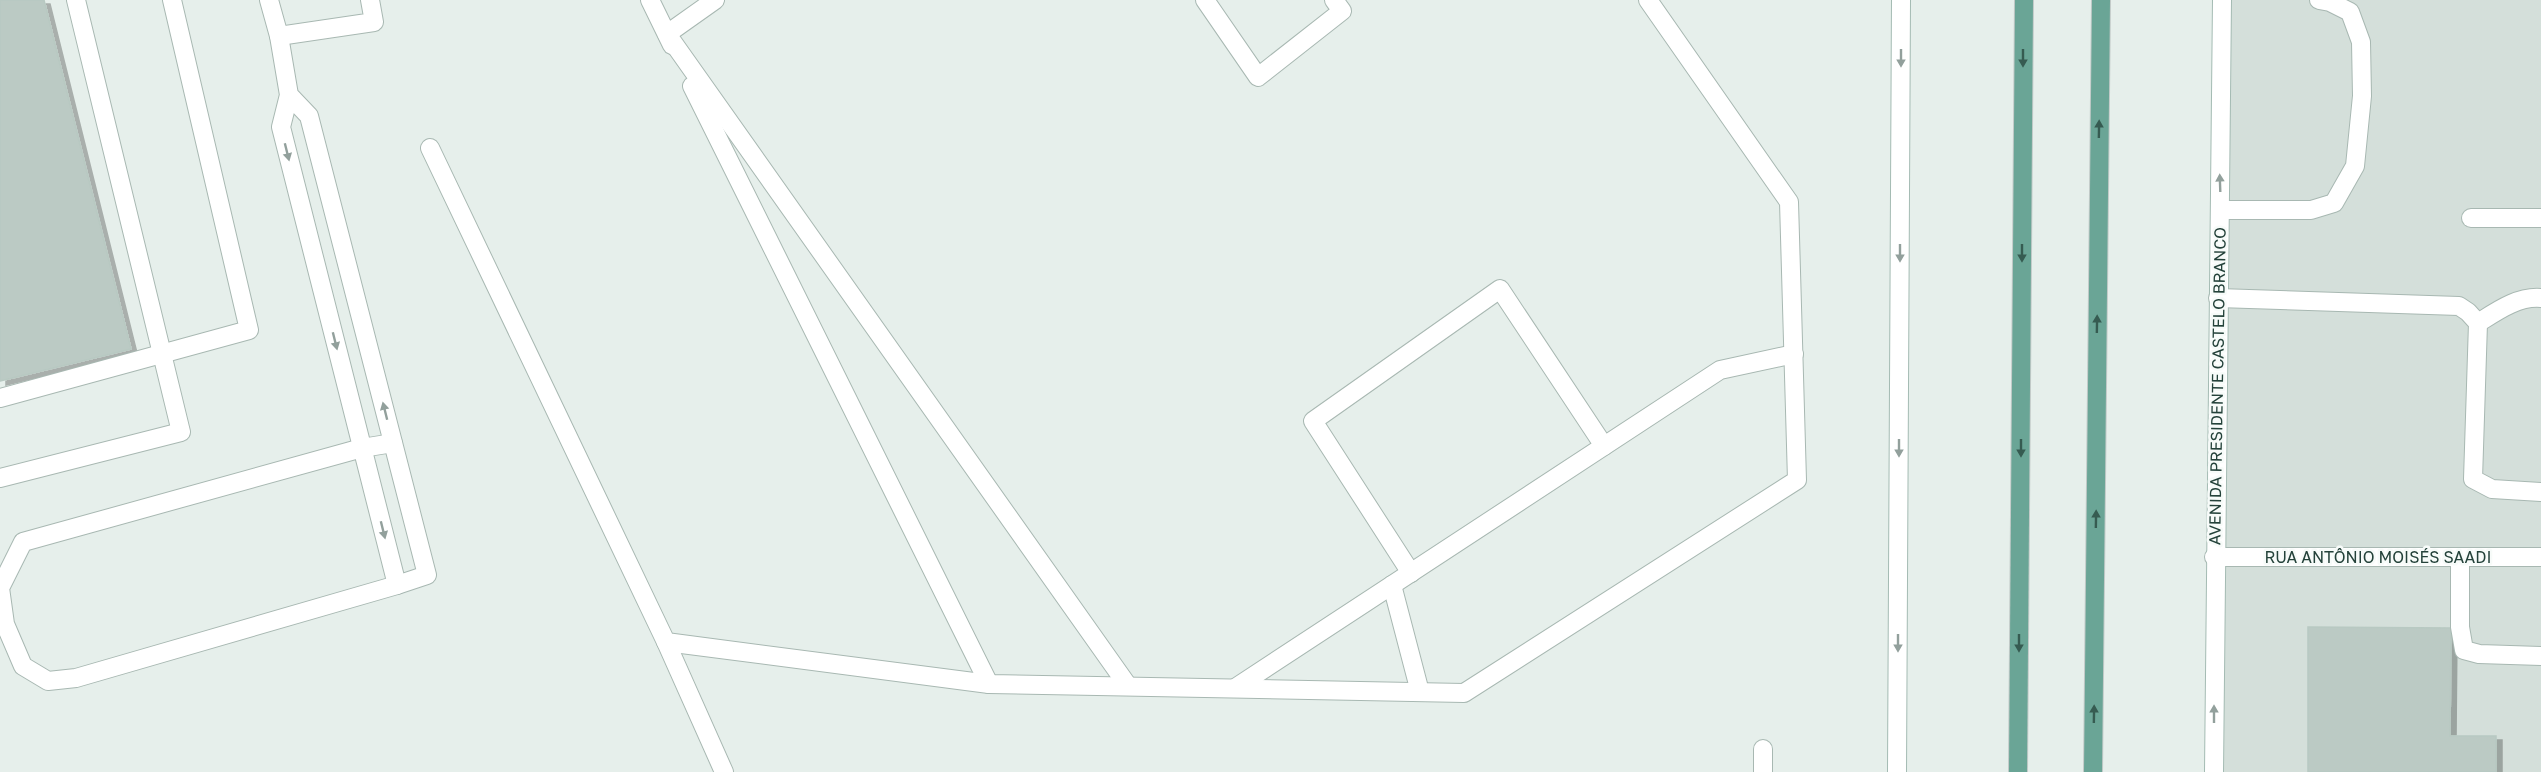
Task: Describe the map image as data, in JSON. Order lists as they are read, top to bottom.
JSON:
{
  "streets": {
    "main road": ["AVENIDA PRESIDENTE CASTELO BRANCO", "RUA ANTÔNIO MOISÉS SAADI"]
  },
  "crossings": [
    ["AVENIDA PRESIDENTE CASTELO BRANCO", "RUA ANTÔNIO MOISÉS SAADI"]
  ]
}
